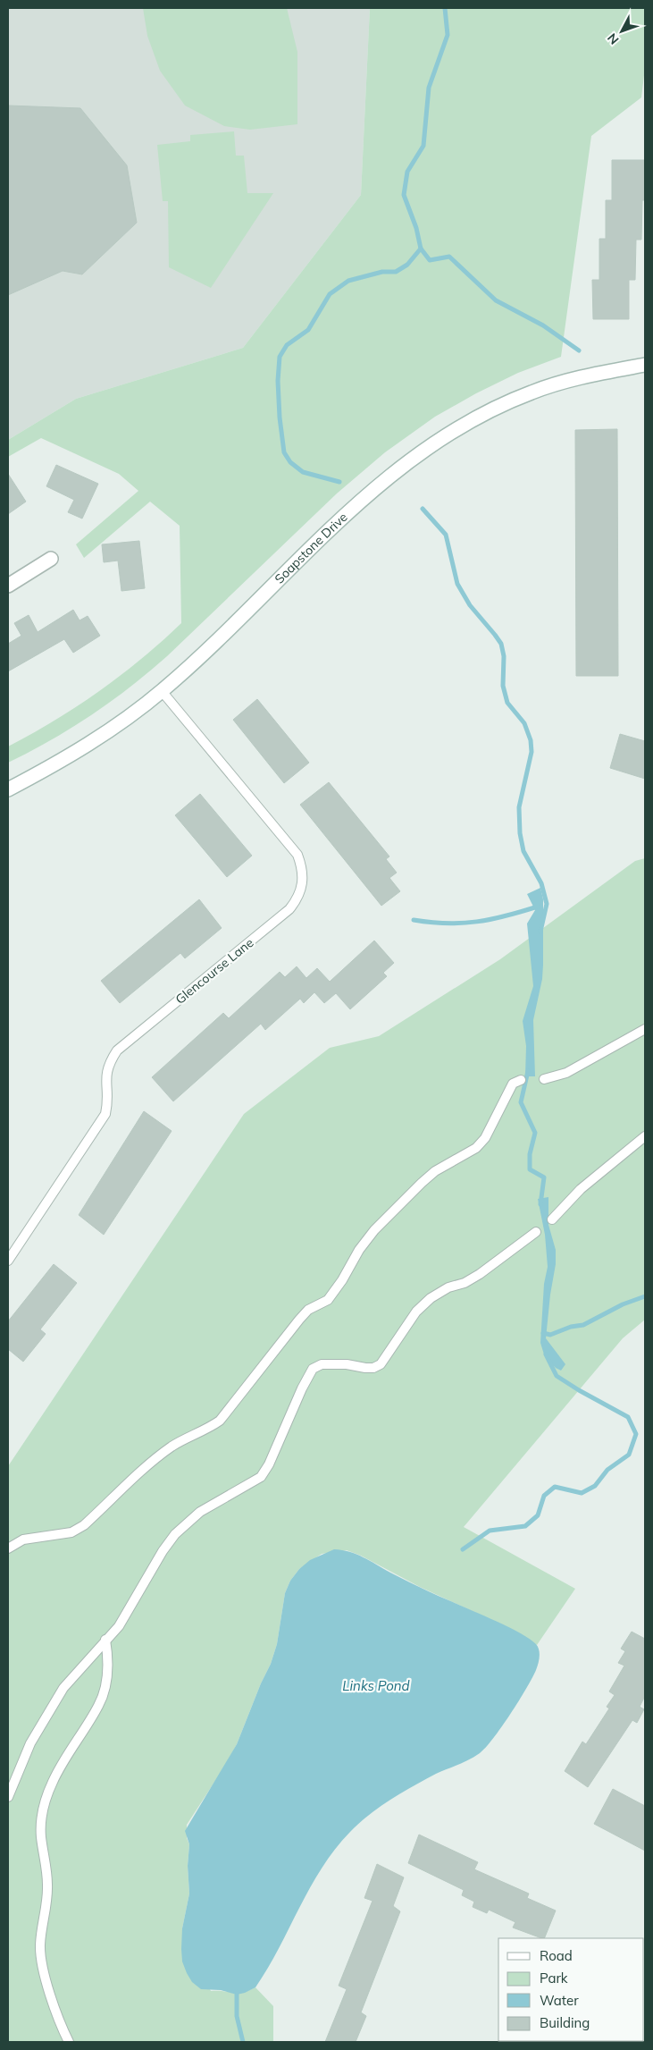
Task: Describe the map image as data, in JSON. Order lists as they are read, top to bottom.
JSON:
{
  "streets": {
    "street": ["Soapstone Drive"],
    "lane": ["Glencourse Lane"]
  },
  "crossings": [
    ["Soapstone Drive", "Glencourse Lane"]
  ],
  "water": ["Links Pond"],
  "legend": [
    "Road",
    "Park",
    "Water",
    "Building"
  ],
  "north": "bottom left"
}
